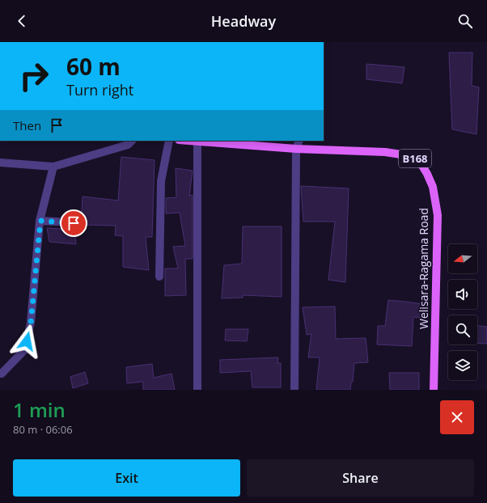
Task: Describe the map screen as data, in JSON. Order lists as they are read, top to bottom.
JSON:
{
  "streets": {
    "main road": ["B168", "Welisara-Ragama Road"]
  },
  "north": "left",
  "page": {
    "header": "Headway",
    "turn": ["60 m", "Turn right"],
    "then": "Then",
    "heading": ["1 min", "80 m · 06:06"],
    "buttons": ["Exit", "Share"]
  }
}
